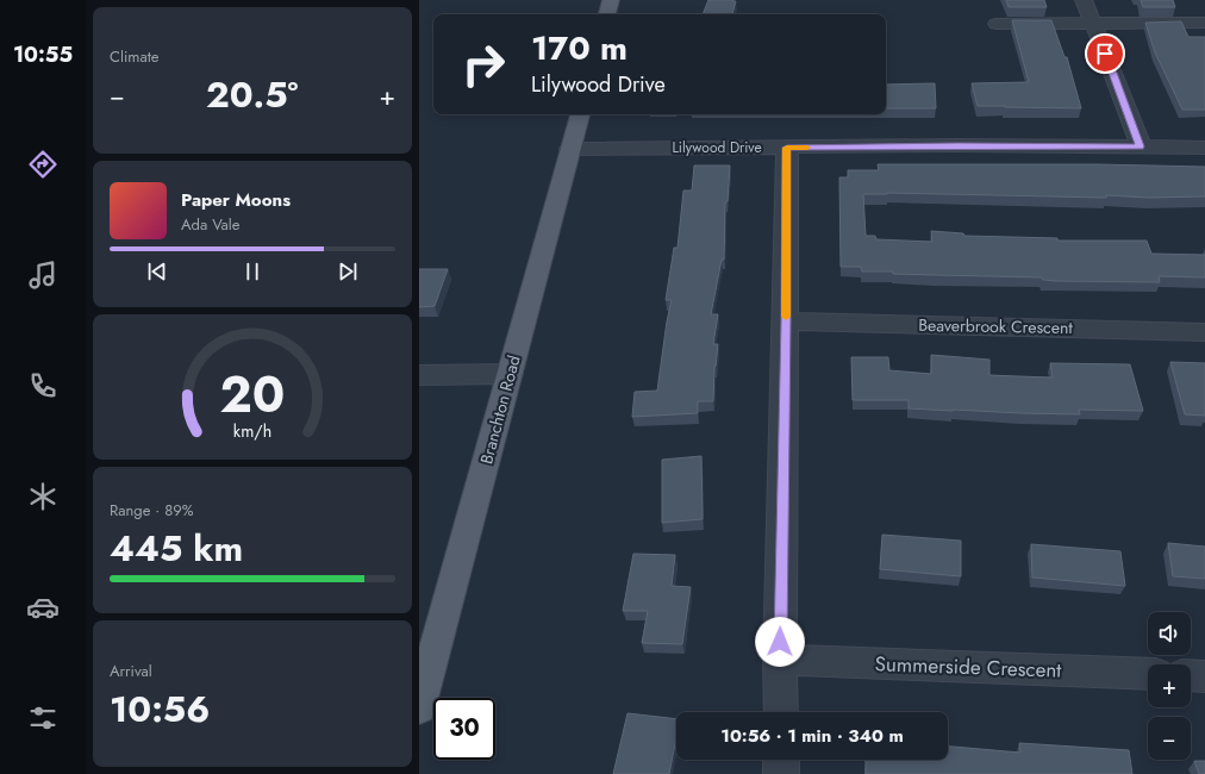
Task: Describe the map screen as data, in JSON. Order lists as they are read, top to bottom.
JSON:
{
  "streets": {
    "main road": ["Branchton Road"],
    "street": ["Lilywood Drive", "Beaverbrook Crescent", "Summerside Crescent"]
  },
  "crossings": [
    ["Lilywood Drive", "Branchton Road"]
  ],
  "page": {
    "tabs": "10:55",
    "tile": [
      "Climate",
      ["Range · 89%", "445 km"],
      ["Arrival", "10:56"]
    ],
    "turn": ["170 m", "Lilywood Drive"],
    "heat": ["−", "20.5°", "+"],
    "song": ["Paper Moons", "Ada Vale"],
    "map_buttons": ["+", "−"],
    "limit": "30",
    "trip": "10:56 · 1 min · 340 m",
    "gauge": ["20", "km/h"]
  }
}
